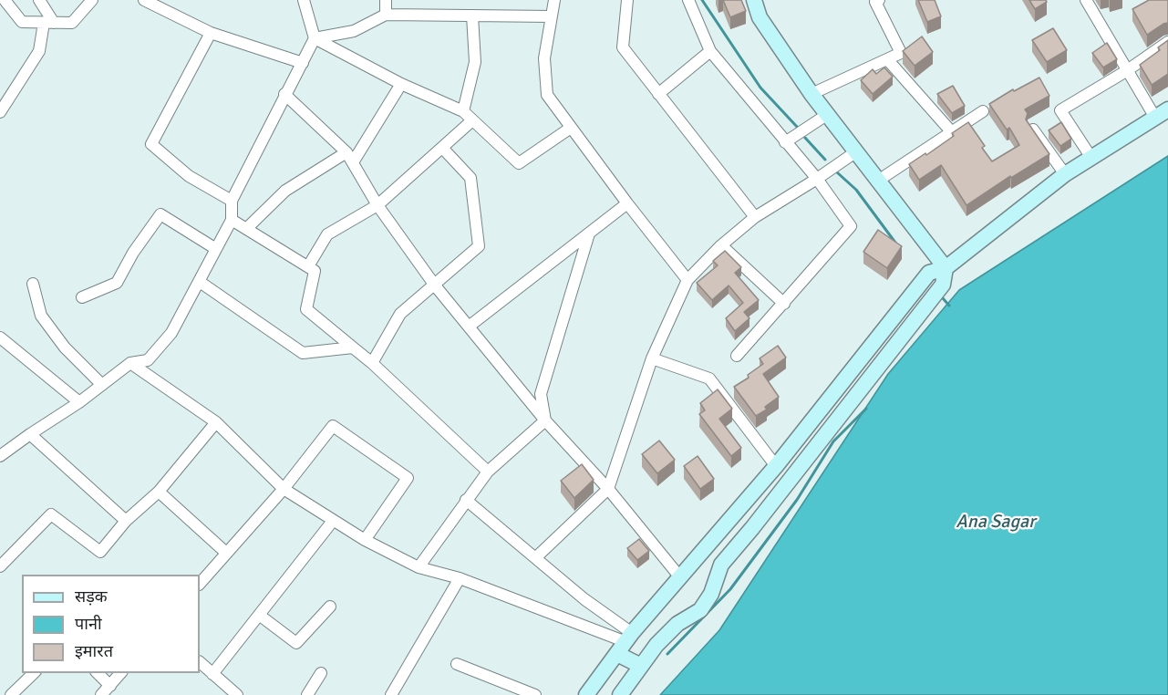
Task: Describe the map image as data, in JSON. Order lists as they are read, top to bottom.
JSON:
{
  "water": ["Ana Sagar"],
  "legend": ["सड़क", "पानी", "इमारत"]
}
